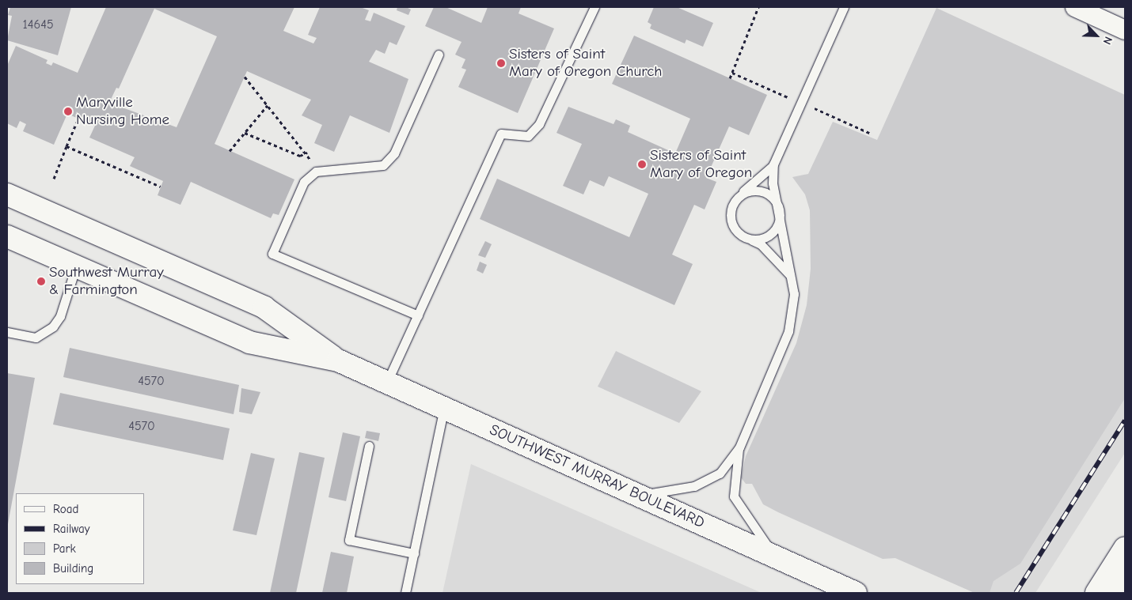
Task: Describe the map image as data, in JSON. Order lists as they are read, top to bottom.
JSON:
{
  "streets": {
    "main road": ["SOUTHWEST MURRAY BOULEVARD"]
  },
  "places": [
    "Sisters of Saint Mary of Oregon Church",
    "Maryville Nursing Home",
    "Sisters of Saint Mary of Oregon",
    "Southwest Murray & Farmington"
  ],
  "house_numbers": ["14645", "4570", "4570"],
  "legend": [
    "Road",
    "Railway",
    "Park",
    "Building"
  ],
  "north": "bottom right"
}
